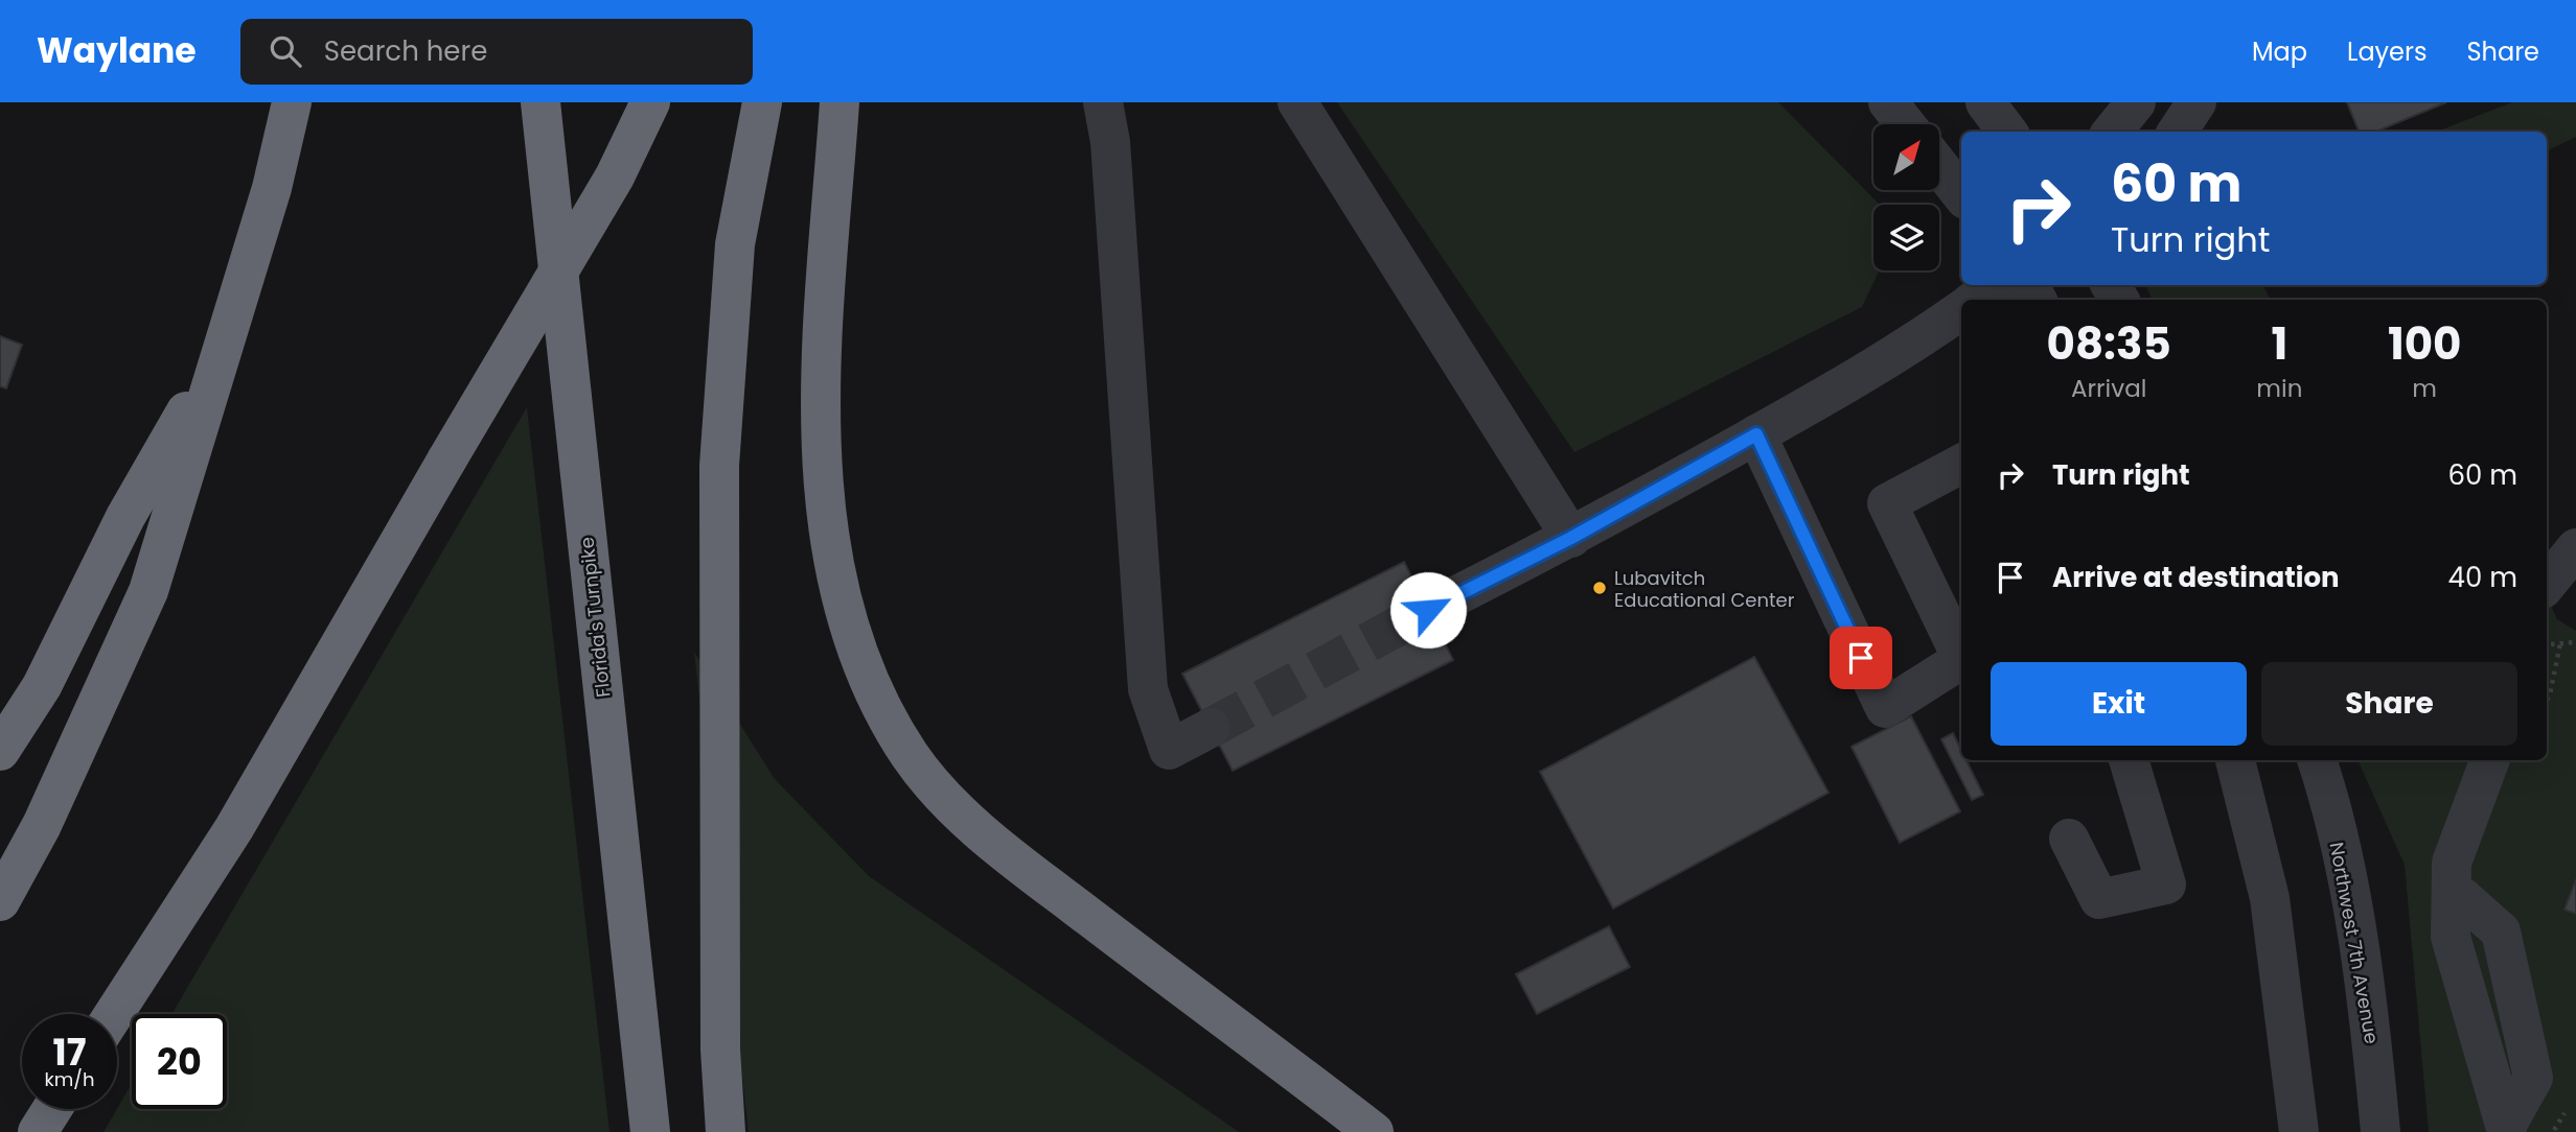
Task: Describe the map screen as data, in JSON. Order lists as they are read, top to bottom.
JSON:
{
  "streets": {
    "highway": ["Florida's Turnpike"],
    "street": ["Northwest 7th Avenue"]
  },
  "places": ["Lubavitch Educational Center"],
  "north": "top right",
  "page": {
    "header": "Waylane",
    "search": "Search here",
    "nav": ["Map", "Layers", "Share"],
    "turn": ["60 m", "Turn right"],
    "eta": [
      "08:35",
      "Arrival",
      "1",
      "min",
      "100",
      "m"
    ],
    "list": [
      {
        "name": "Turn right",
        "value": "60 m"
      },
      {
        "name": "Arrive at destination",
        "value": "40 m"
      }
    ],
    "buttons": ["Exit", "Share"],
    "speed": "17 km/h",
    "limit": "20"
  }
}
